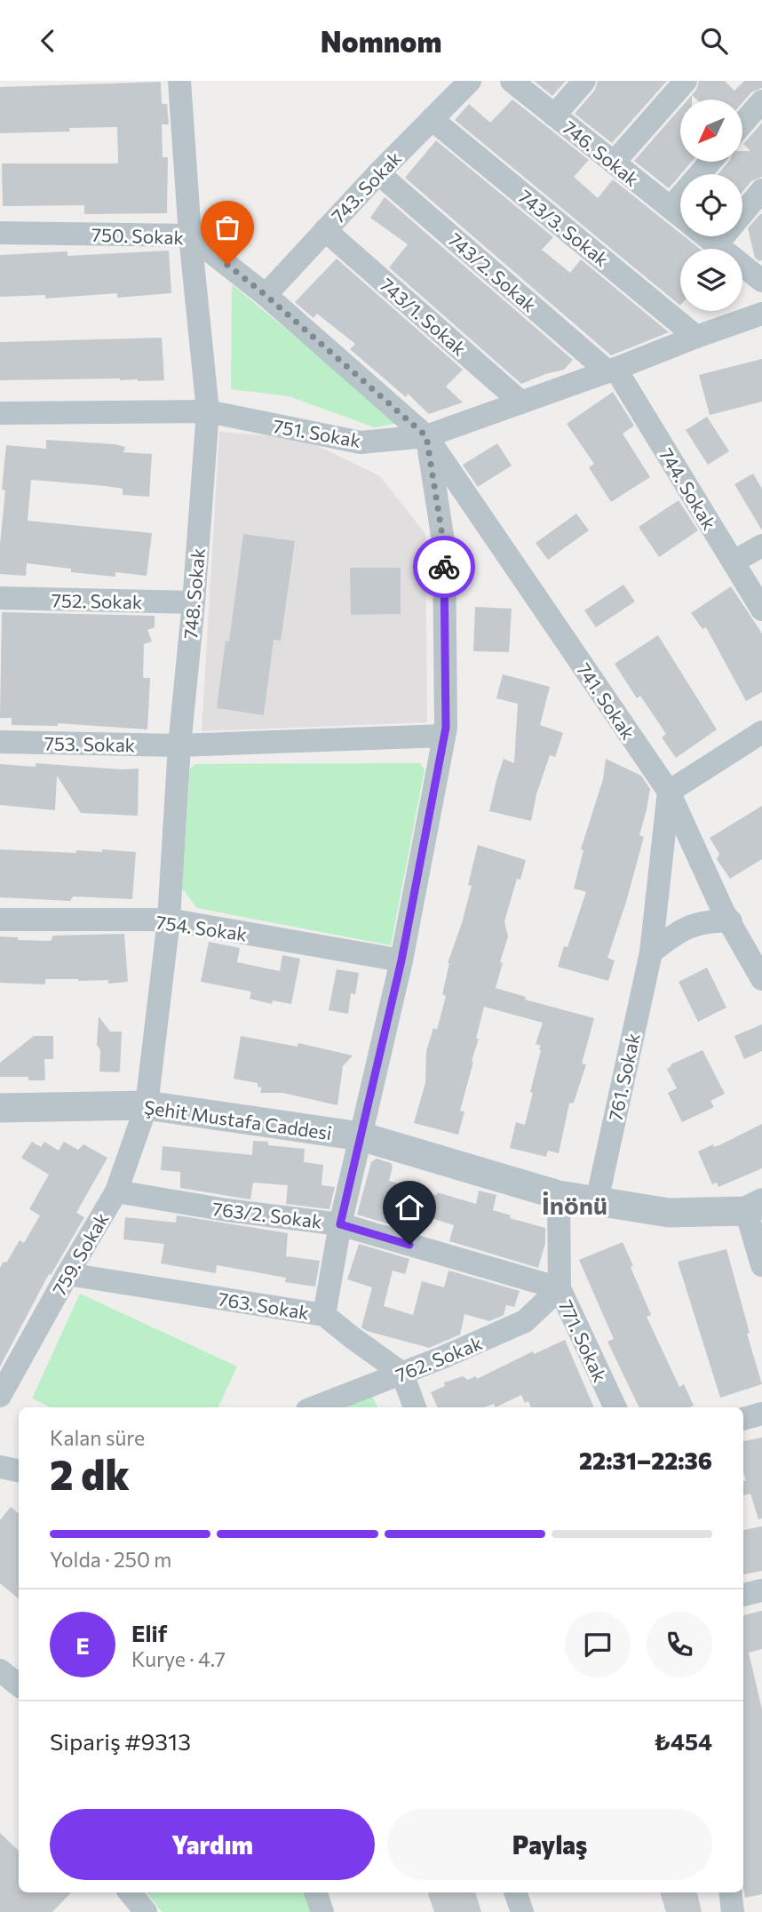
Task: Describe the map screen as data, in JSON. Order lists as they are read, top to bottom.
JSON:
{
  "streets": {
    "street": [
      "746. Sokak",
      "743. Sokak",
      "743/3. Sokak",
      "750. Sokak",
      "743/2. Sokak",
      "743/1. Sokak",
      "751. Sokak",
      "744. Sokak",
      "748. Sokak",
      "752. Sokak",
      "741. Sokak",
      "753. Sokak",
      "754. Sokak",
      "761. Sokak",
      "Şehit Mustafa Caddesi",
      "763/2. Sokak",
      "759. Sokak",
      "763. Sokak",
      "771. Sokak",
      "762. Sokak"
    ]
  },
  "crossings": [
    ["743. Sokak", "743/3. Sokak"],
    ["743. Sokak", "750. Sokak"],
    ["743. Sokak", "743/2. Sokak"],
    ["743. Sokak", "743/1. Sokak"],
    ["743/3. Sokak", "751. Sokak"],
    ["750. Sokak", "751. Sokak"],
    ["750. Sokak", "748. Sokak"],
    ["750. Sokak", "741. Sokak"],
    ["743/2. Sokak", "751. Sokak"],
    ["743/2. Sokak", "744. Sokak"],
    ["743/1. Sokak", "751. Sokak"],
    ["751. Sokak", "744. Sokak"],
    ["751. Sokak", "748. Sokak"],
    ["751. Sokak", "741. Sokak"],
    ["748. Sokak", "752. Sokak"],
    ["748. Sokak", "753. Sokak"],
    ["748. Sokak", "754. Sokak"],
    ["748. Sokak", "Şehit Mustafa Caddesi"],
    ["748. Sokak", "759. Sokak"],
    ["741. Sokak", "761. Sokak"],
    ["761. Sokak", "Şehit Mustafa Caddesi"],
    ["Şehit Mustafa Caddesi", "759. Sokak"],
    ["Şehit Mustafa Caddesi", "771. Sokak"],
    ["763/2. Sokak", "759. Sokak"],
    ["763/2. Sokak", "771. Sokak"],
    ["763/2. Sokak", "762. Sokak"],
    ["759. Sokak", "763. Sokak"],
    ["763. Sokak", "762. Sokak"],
    ["771. Sokak", "762. Sokak"]
  ],
  "districts": ["İnönü"],
  "north": "bottom left",
  "page": {
    "header": "Nomnom",
    "heading": ["2 dk", "Kalan süre", "22:31–22:36"],
    "panel": [
      "Elif",
      "Kurye · 4.7",
      "Sipariş #9313",
      "₺454"
    ],
    "bar": "Yolda · 250 m",
    "round": "E",
    "buttons": ["Yardım", "Paylaş"]
  }
}
